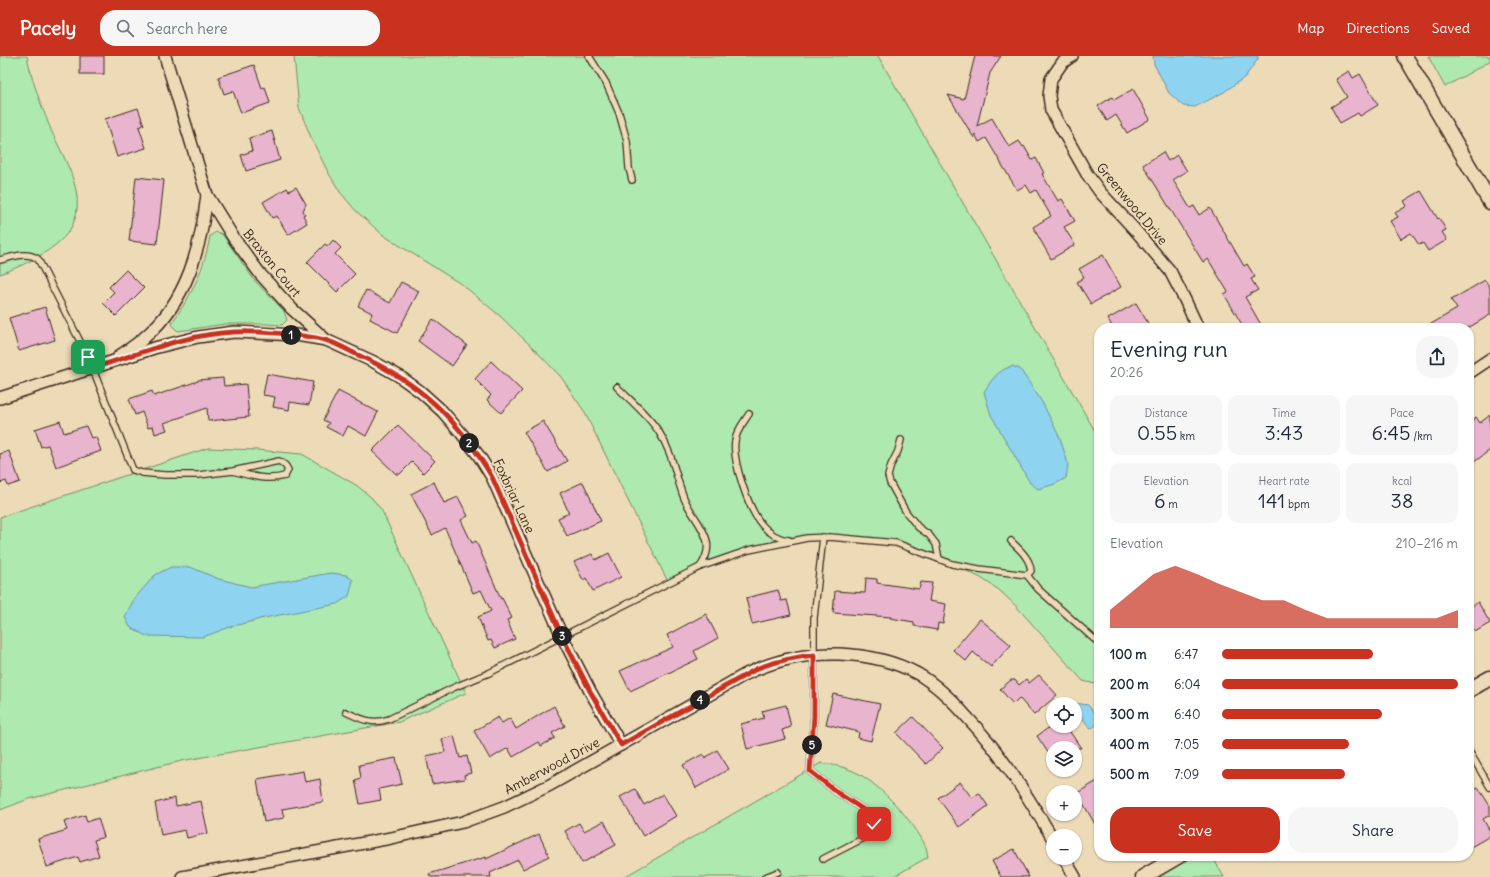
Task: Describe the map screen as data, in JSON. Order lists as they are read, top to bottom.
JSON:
{
  "streets": {
    "street": [
      "Greenwood Drive",
      "Braxton Court",
      "Foxbriar Lane",
      "Amberwood Drive"
    ]
  },
  "crossings": [
    ["Braxton Court", "Foxbriar Lane"],
    ["Foxbriar Lane", "Amberwood Drive"]
  ],
  "page": {
    "header": "Pacely",
    "search": "Search here",
    "nav": ["Map", "Directions", "Saved"],
    "heading": ["Evening run", "20:26"],
    "pins": [
      "1",
      "2",
      "3",
      "4",
      "5"
    ],
    "stats": [
      ["Distance", "0.55 km"],
      ["Time", "3:43"],
      ["Pace", "6:45 /km"],
      ["Elevation", "6 m"],
      ["Heart rate", "141 bpm"],
      ["kcal", "38"]
    ],
    "chart": ["Elevation", "210–216 m"],
    "list": [
      {
        "name": "100 m",
        "note": "6:47"
      },
      {
        "name": "200 m",
        "note": "6:04"
      },
      {
        "name": "300 m",
        "note": "6:40"
      },
      {
        "name": "400 m",
        "note": "7:05"
      },
      {
        "name": "500 m",
        "note": "7:09"
      }
    ],
    "map_buttons": ["+", "−"],
    "buttons": ["Save", "Share"]
  }
}
